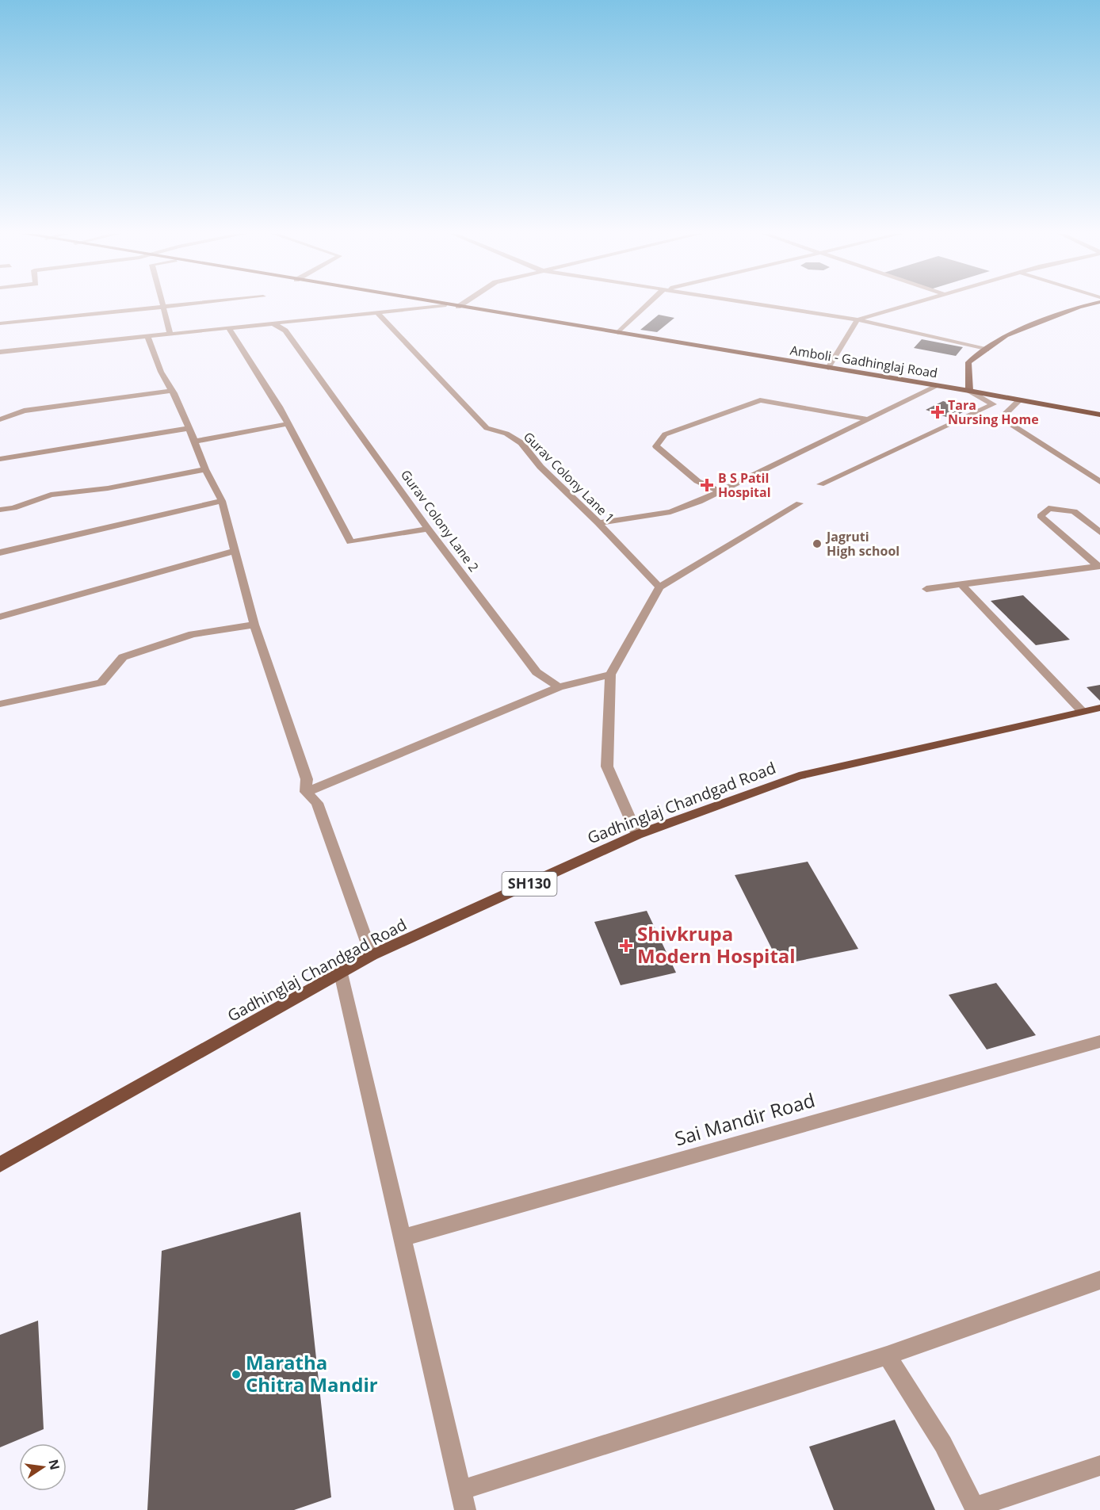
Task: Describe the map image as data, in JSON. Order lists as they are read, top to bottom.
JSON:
{
  "streets": {
    "highway": ["Amboli - Gadhinglaj Road"],
    "main road": ["Gadhinglaj Chandgad Road", "SH130"],
    "street": ["Gurav Colony Lane 1", "Gurav Colony Lane 2", "Sai Mandir Road"]
  },
  "places": {
    "health": ["Tara Nursing Home", "B S Patil Hospital", "Shivkrupa Modern Hospital"],
    "other": ["Jagruti High school", "Maratha Chitra Mandir"]
  },
  "north": "right"
}
